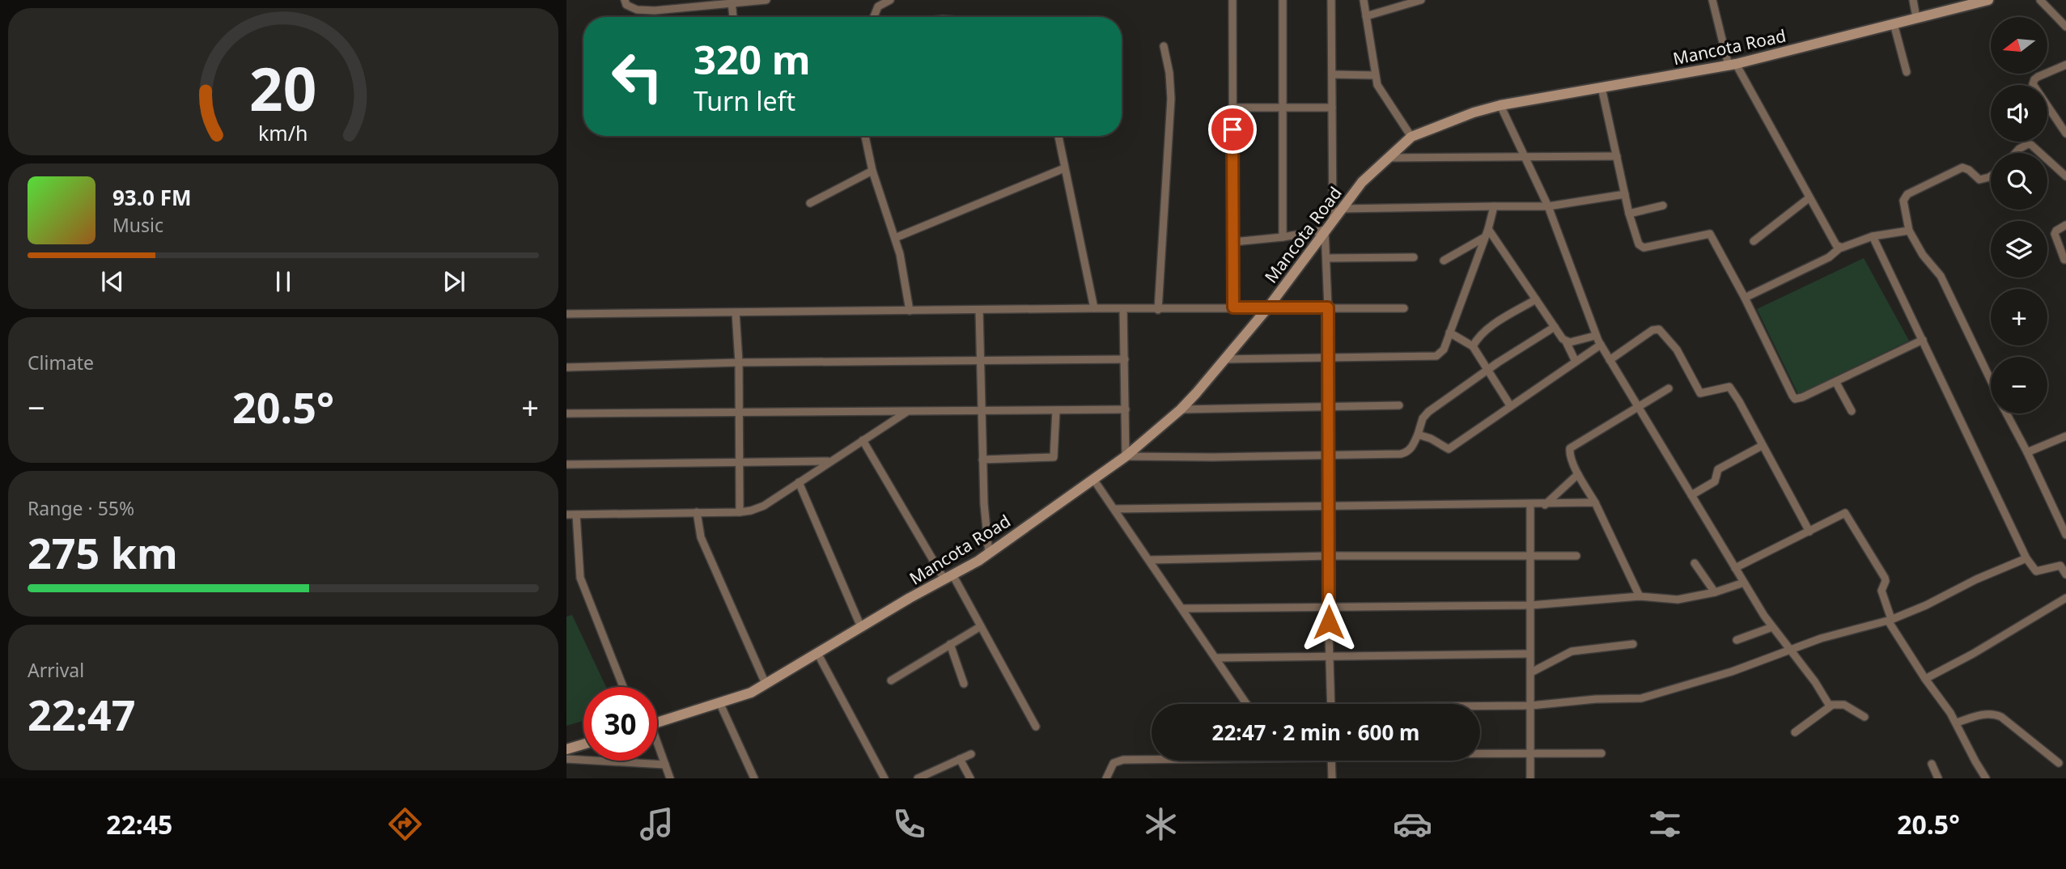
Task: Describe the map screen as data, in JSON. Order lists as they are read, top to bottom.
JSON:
{
  "streets": {
    "main road": ["Mancota Road"]
  },
  "north": "left",
  "page": {
    "map_buttons": ["+", "−"],
    "turn": ["320 m", "Turn left"],
    "song": ["93.0 FM", "Music"],
    "tile": [
      "Climate",
      ["Range · 55%", "275 km"],
      ["Arrival", "22:47"]
    ],
    "heat": ["−", "20.5°", "+"],
    "limit": "30",
    "trip": "22:47 · 2 min · 600 m",
    "tabs": ["22:45", "20.5°"],
    "gauge": ["20", "km/h"]
  }
}
